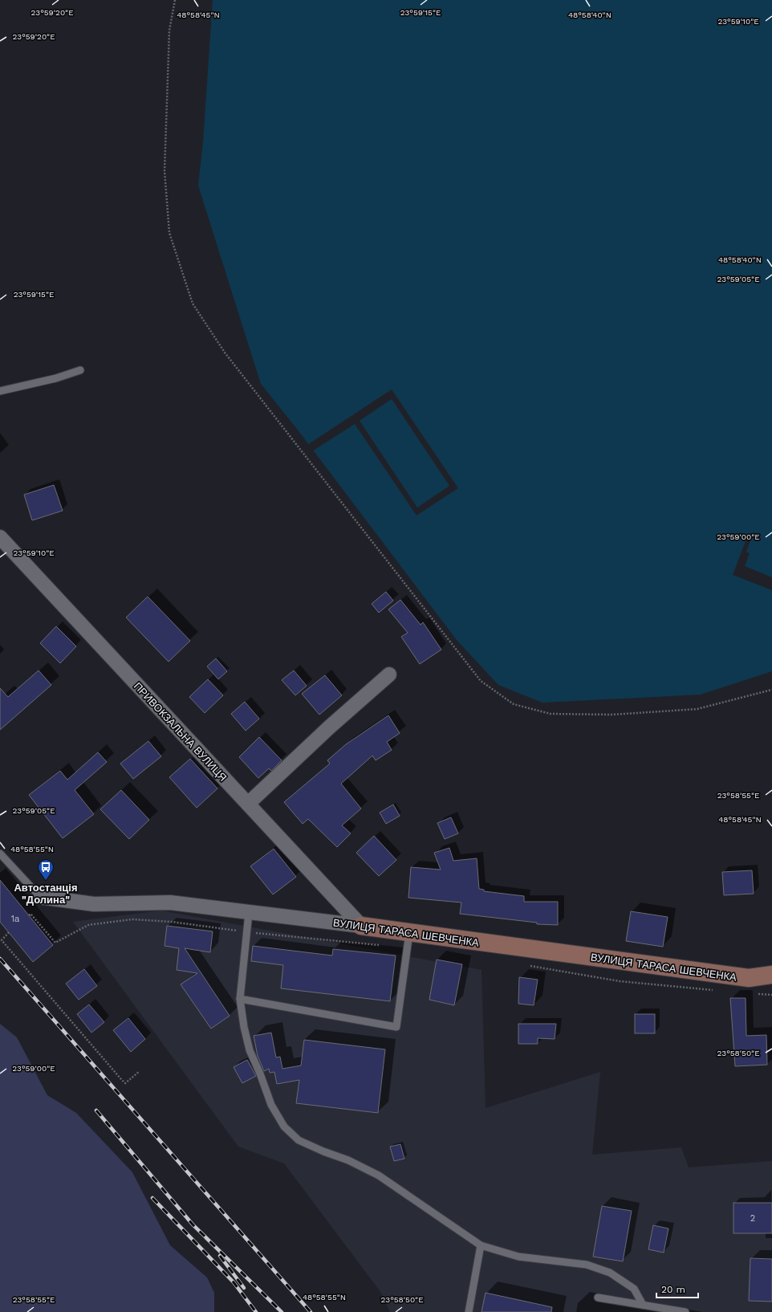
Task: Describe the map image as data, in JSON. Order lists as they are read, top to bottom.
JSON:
{
  "streets": {
    "street": ["ПРИВОКЗАЛЬНА ВУЛИЦЯ", "ВУЛИЦЯ ТАРАСА ШЕВЧЕНКА"]
  },
  "crossings": [
    ["ПРИВОКЗАЛЬНА ВУЛИЦЯ", "ВУЛИЦЯ ТАРАСА ШЕВЧЕНКА"]
  ],
  "places": {
    "bus stop": ["Автостанція \"Долина\""]
  },
  "house_numbers": ["1а", "2"],
  "scale_bar": "20 m",
  "coordinates": [
    "23°59'20\"E",
    "23°59'15\"E",
    "48°58'45\"N",
    "48°58'40\"N",
    "23°59'10\"E",
    "23°59'05\"E",
    "23°59'00\"E",
    "23°58'55\"E",
    "48°58'55\"N",
    "23°58'50\"E"
  ]
}
